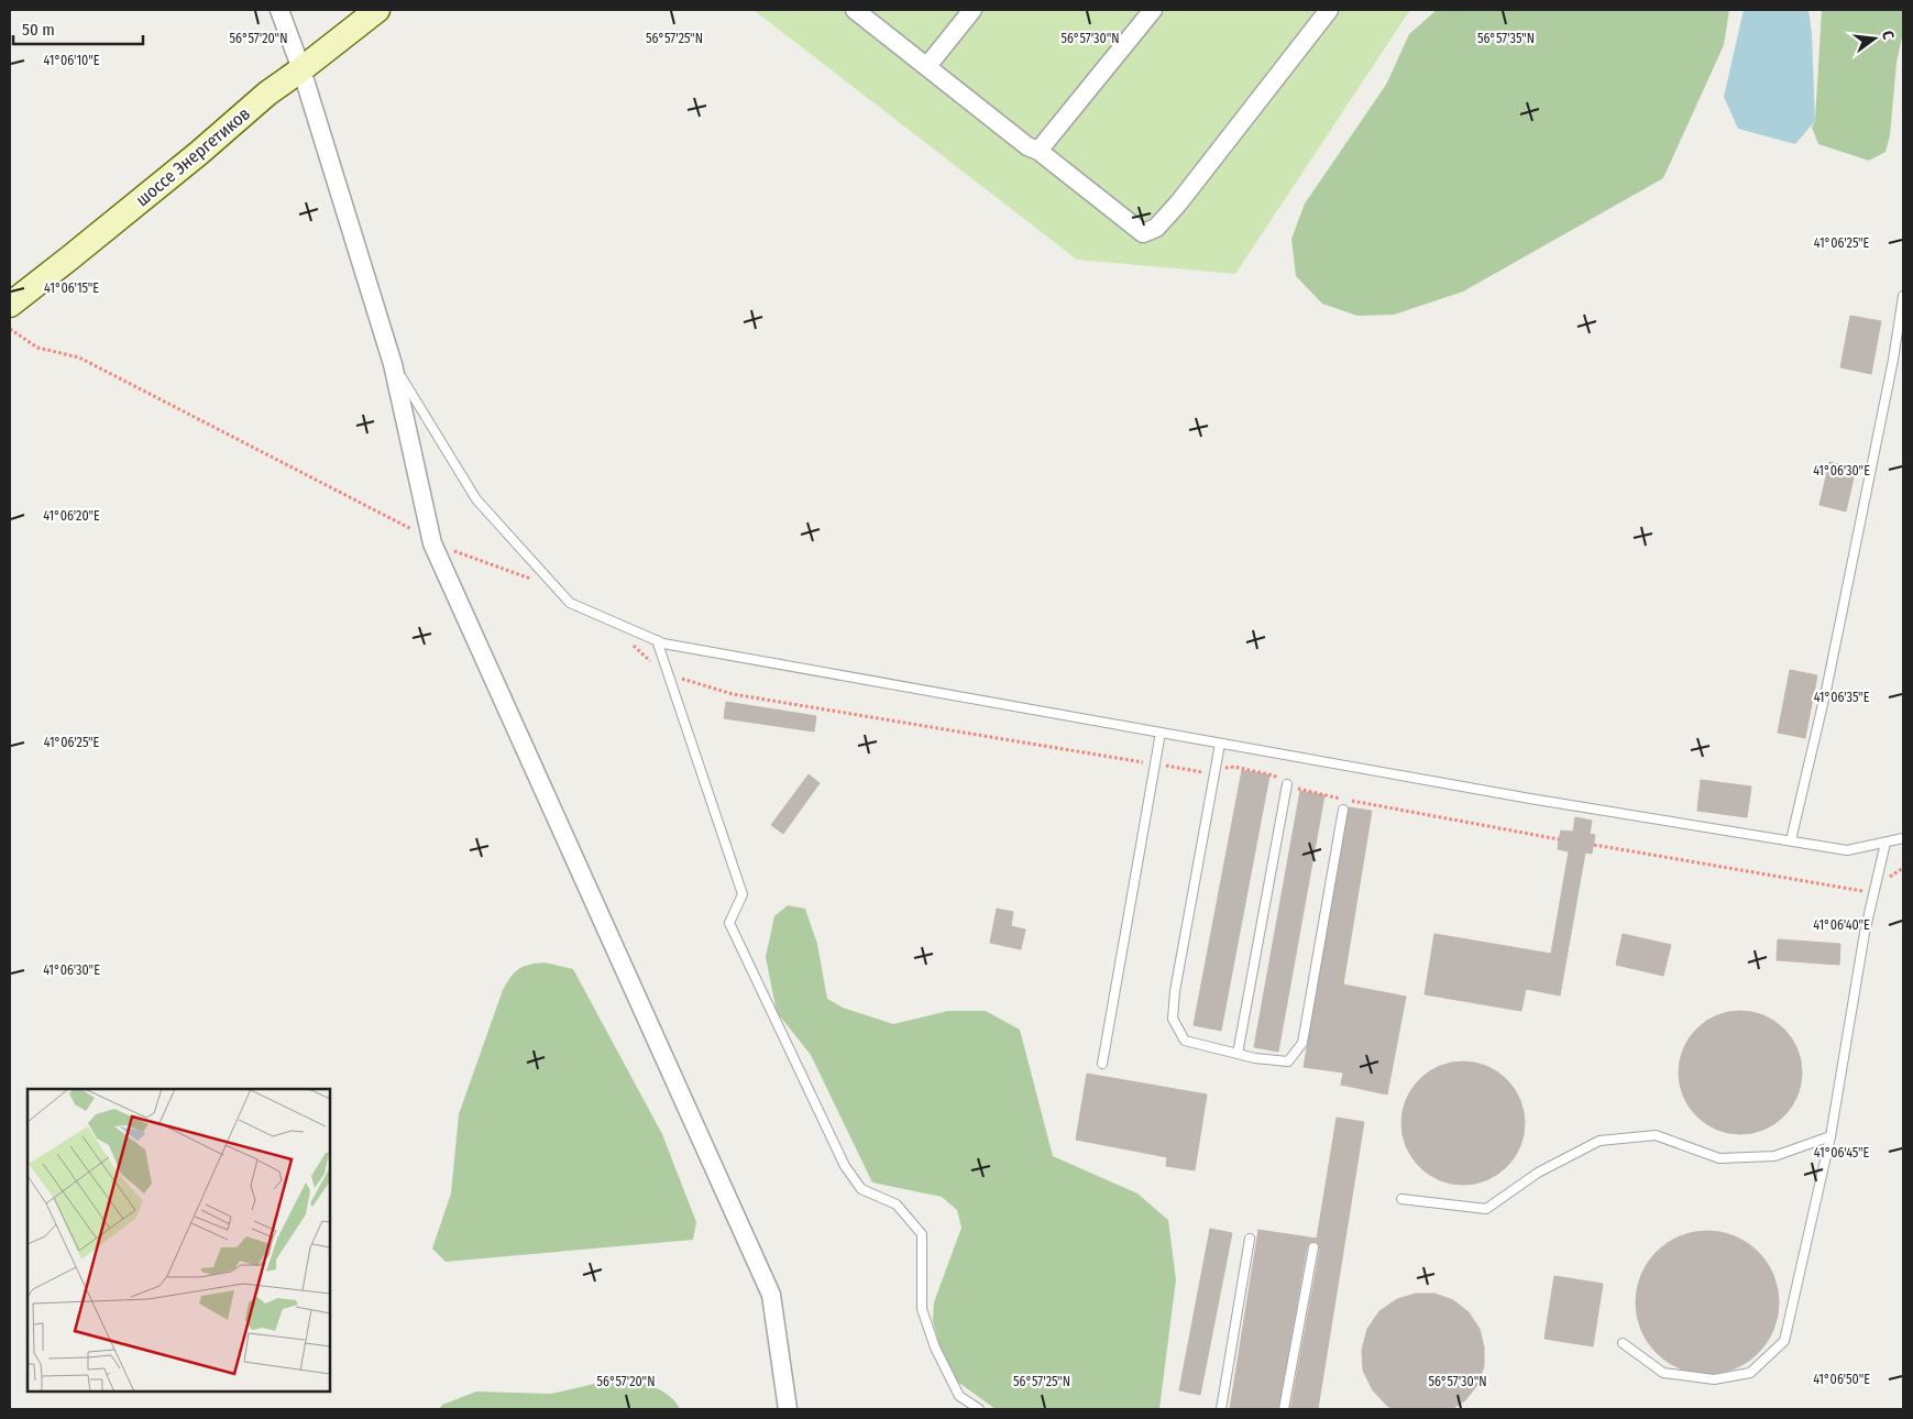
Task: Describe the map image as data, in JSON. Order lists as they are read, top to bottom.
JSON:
{
  "streets": {
    "main road": ["шоссе Энергетиков"]
  },
  "scale_bar": "50 m",
  "north": "right",
  "coordinates": [
    "56°57'20\"N",
    "56°57'25\"N",
    "56°57'30\"N",
    "56°57'35\"N",
    "41°06'10\"E",
    "41°06'25\"E",
    "41°06'15\"E",
    "41°06'30\"E",
    "41°06'20\"E",
    "41°06'35\"E",
    "41°06'40\"E",
    "41°06'45\"E",
    "41°06'50\"E"
  ]
}
